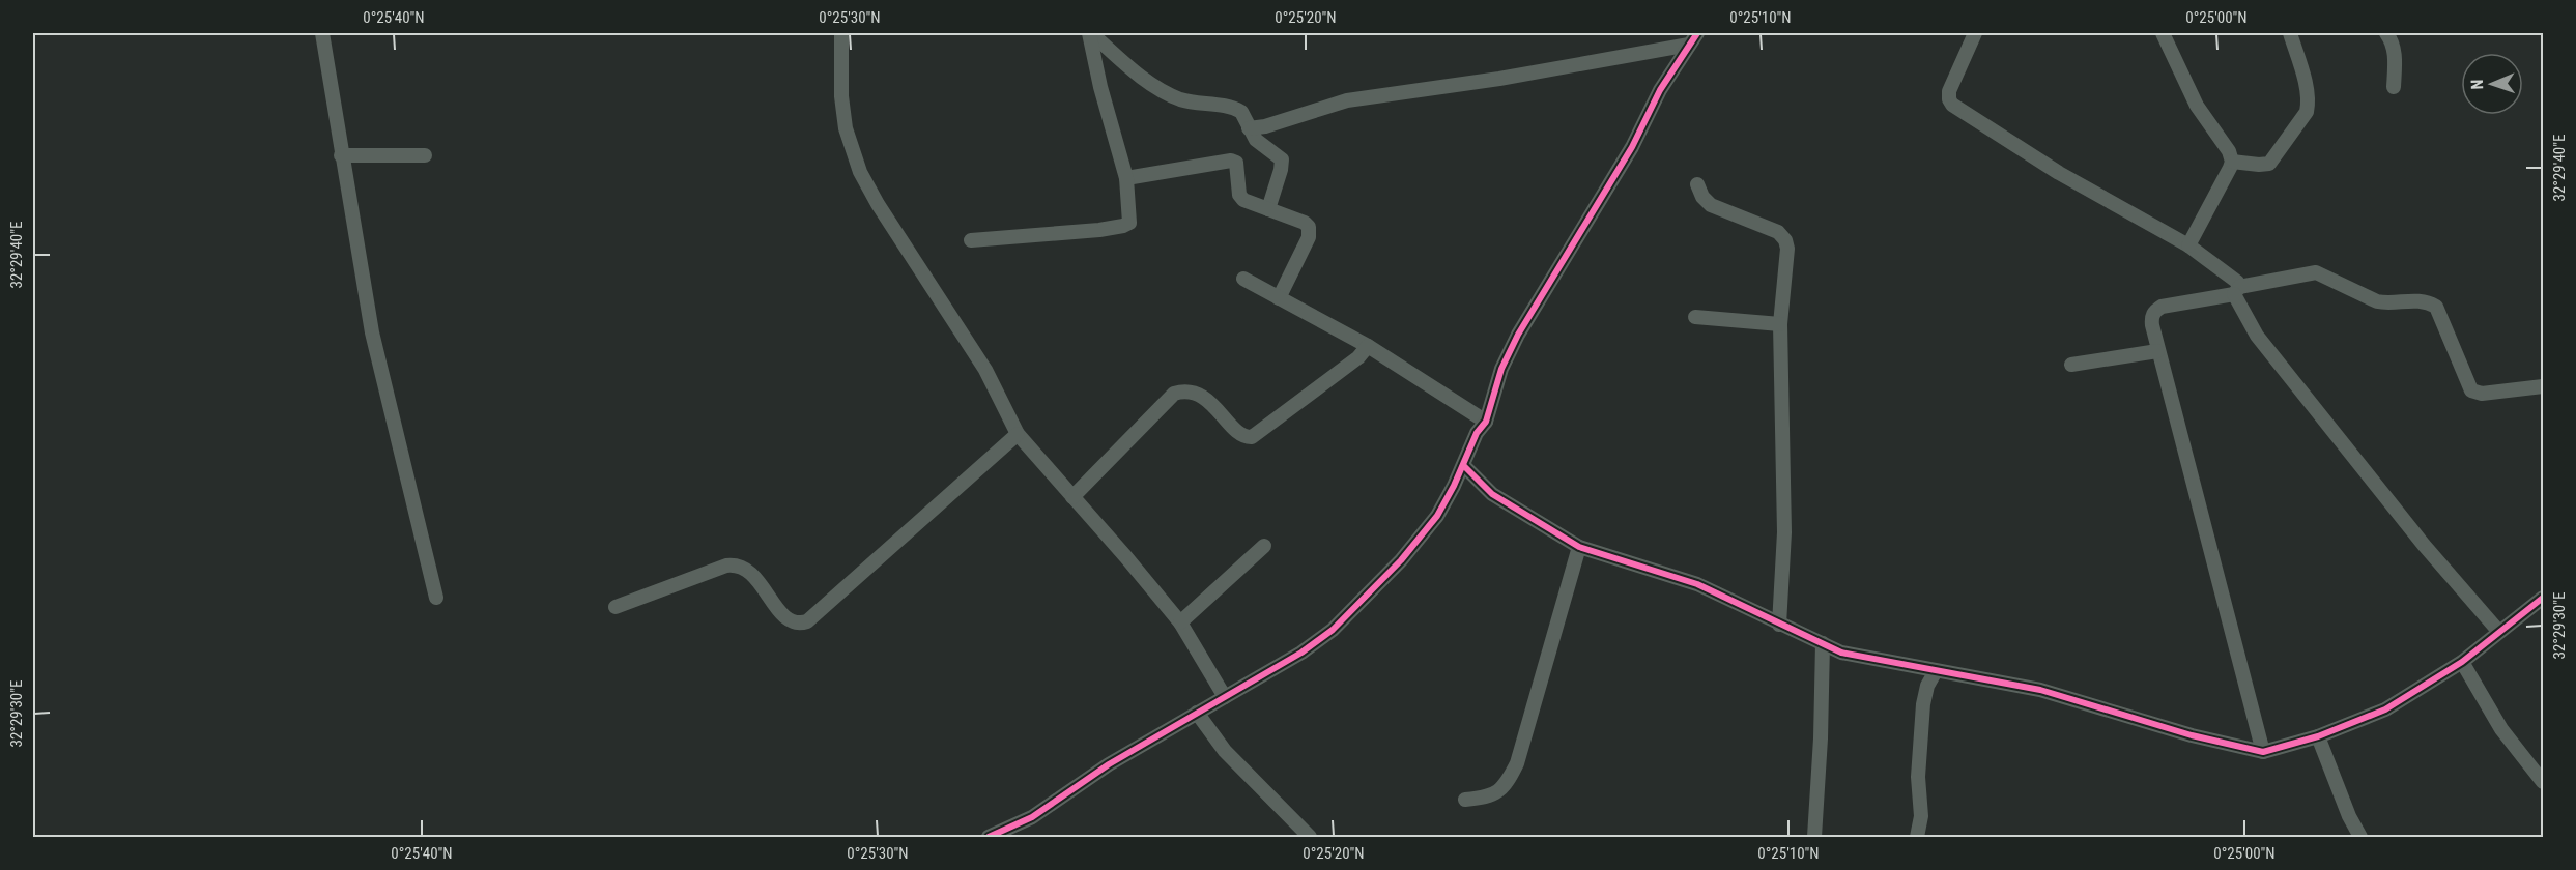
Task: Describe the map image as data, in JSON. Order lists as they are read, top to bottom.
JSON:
{
  "north": "left",
  "coordinates": [
    "0°25'40\"N",
    "0°25'30\"N",
    "0°25'20\"N",
    "0°25'10\"N",
    "0°25'00\"N",
    "32°29'40\"E",
    "32°29'30\"E"
  ]
}
